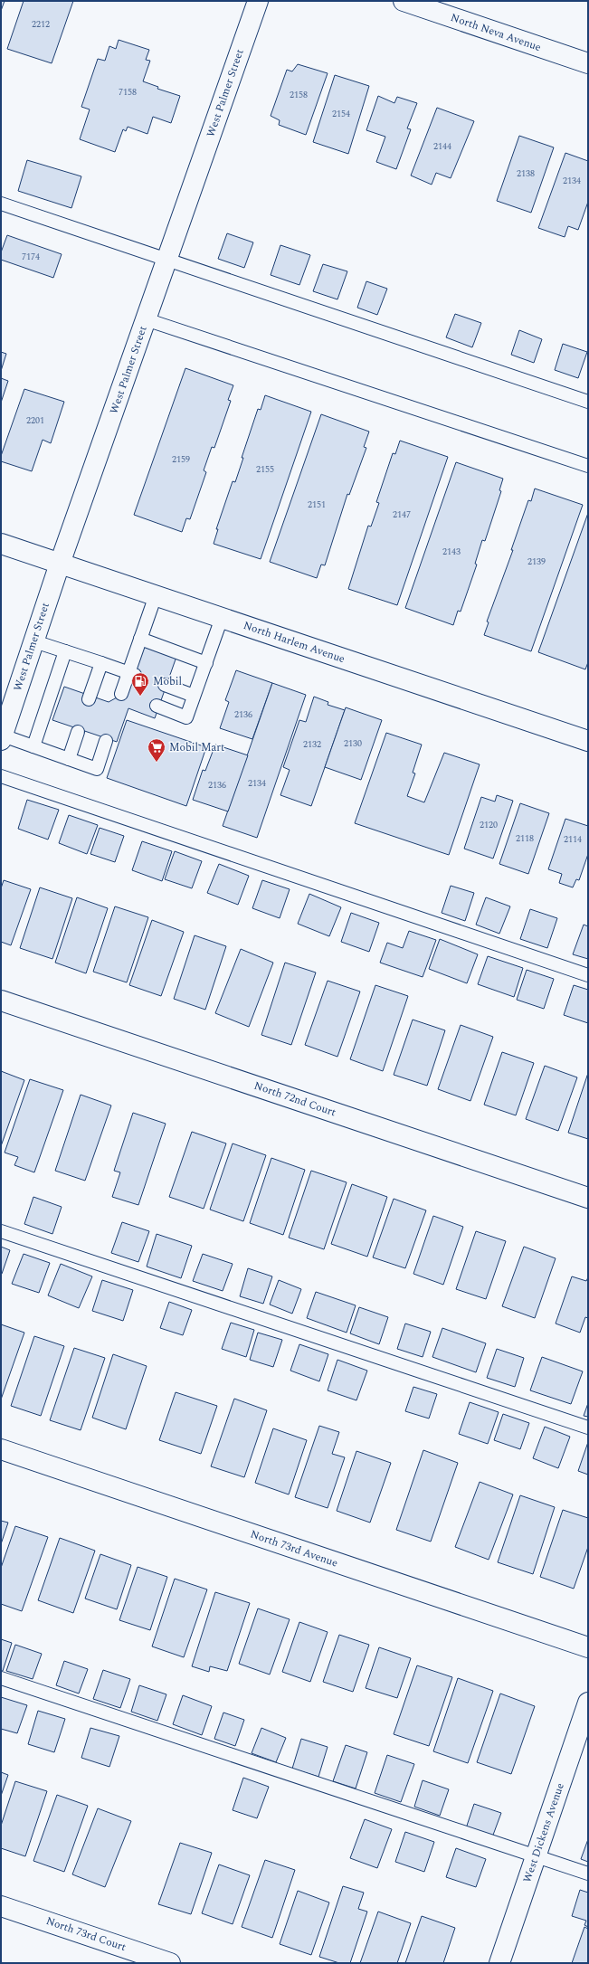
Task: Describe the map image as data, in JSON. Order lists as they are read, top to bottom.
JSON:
{
  "streets": {
    "street": [
      "North Neva Avenue",
      "West Palmer Street",
      "North Harlem Avenue",
      "North 72nd Court",
      "North 73rd Avenue",
      "West Dickens Avenue",
      "North 73rd Court"
    ]
  },
  "crossings": [
    ["West Palmer Street", "North Harlem Avenue"]
  ],
  "places": {
    "fuel station": ["Mobil"],
    "supermarket": ["Mobil Mart"]
  },
  "house_numbers": [
    "2212",
    "7158",
    "2158",
    "2154",
    "2144",
    "2138",
    "2134",
    "7174",
    "2201",
    "2159",
    "2155",
    "2151",
    "2147",
    "2143",
    "2139",
    "2136",
    "2130",
    "2132",
    "2134",
    "2136",
    "2120",
    "2118",
    "2114"
  ]
}
